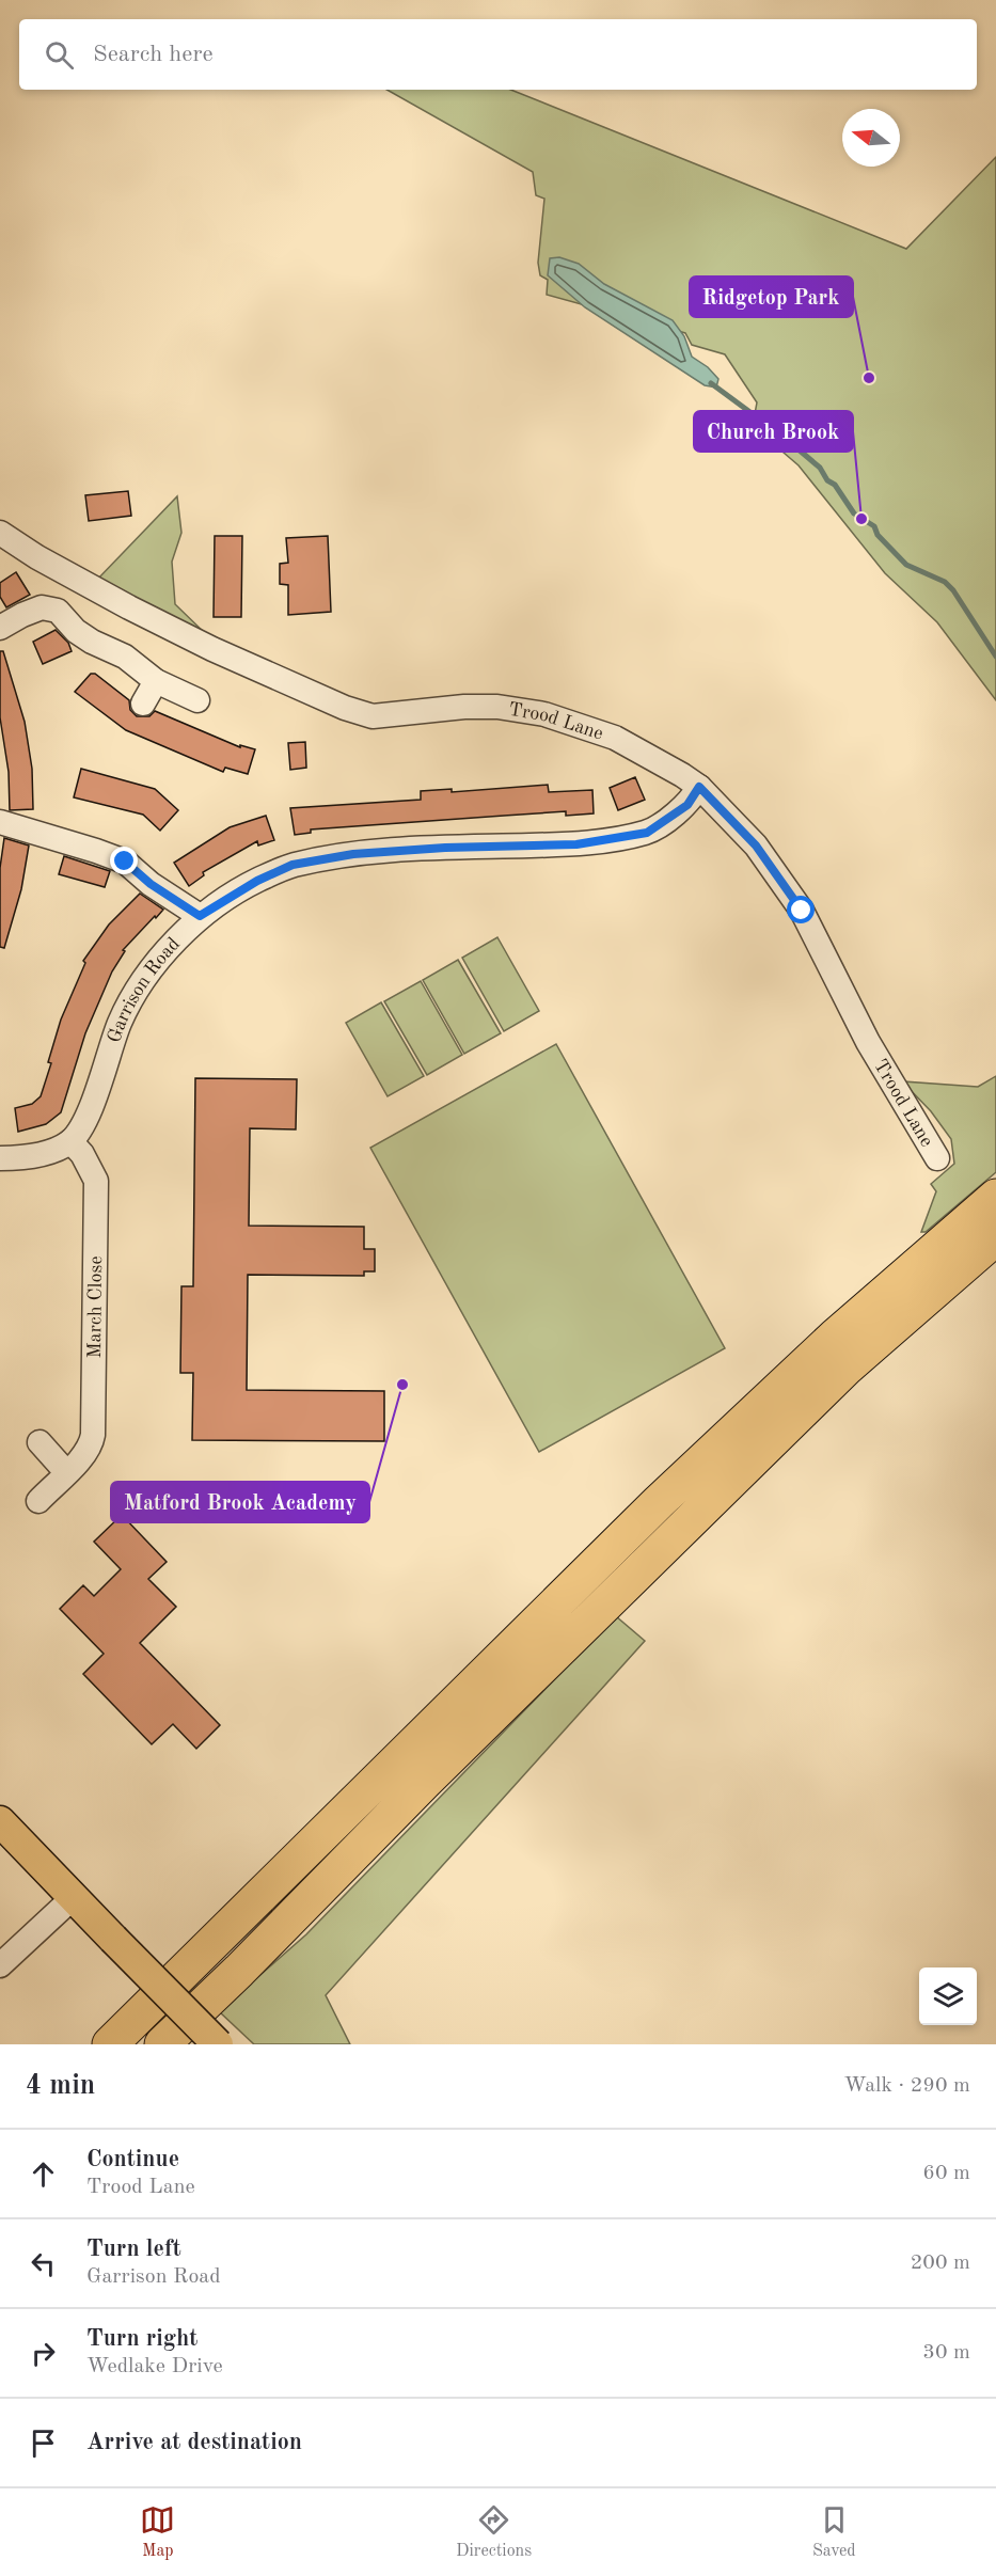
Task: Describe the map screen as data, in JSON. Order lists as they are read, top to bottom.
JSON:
{
  "streets": {
    "street": ["Trood Lane", "Garrison Road", "March Close"]
  },
  "crossings": [
    ["Trood Lane", "Garrison Road"],
    ["Garrison Road", "March Close"]
  ],
  "places": ["Ridgetop Park", "Church Brook", "Matford Brook Academy"],
  "north": "left",
  "page": {
    "search": "Search here",
    "heading": ["4 min", "Walk · 290 m"],
    "list": [
      ["Continue", "Trood Lane", "60 m"],
      ["Turn left", "Garrison Road", "200 m"],
      ["Turn right", "Wedlake Drive", "30 m"],
      "Arrive at destination"
    ],
    "nav": ["Map", "Directions", "Saved"]
  }
}
